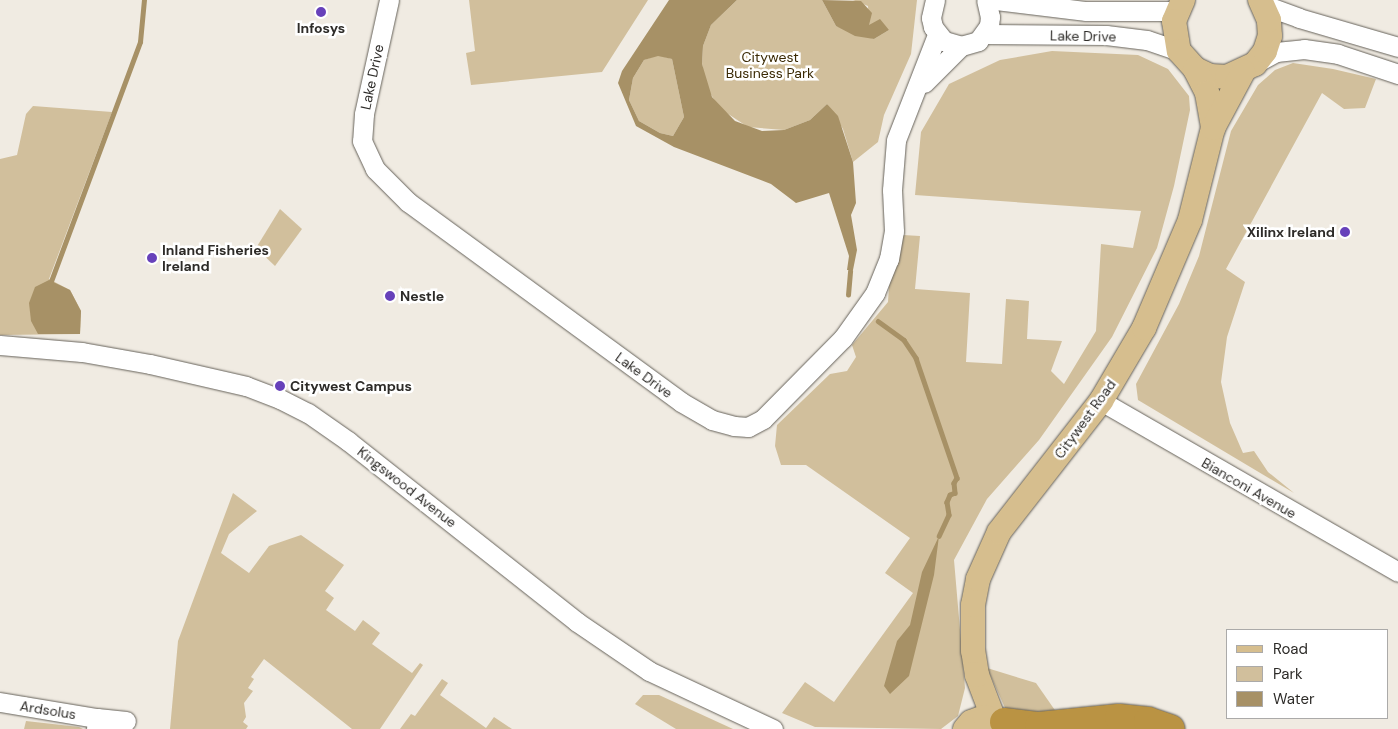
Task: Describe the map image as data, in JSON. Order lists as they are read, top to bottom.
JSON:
{
  "streets": {
    "main road": ["Citywest Road"],
    "street": [
      "Lake Drive",
      "Kingswood Avenue",
      "Bianconi Avenue",
      "Ardsolus"
    ]
  },
  "crossings": [
    ["Lake Drive", "Citywest Road"],
    ["Citywest Road", "Bianconi Avenue"]
  ],
  "parks": ["Citywest Business Park"],
  "places": [
    "Infosys",
    "Xilinx Ireland",
    "Inland Fisheries Ireland",
    "Nestle",
    "Citywest Campus"
  ],
  "legend": ["Road", "Park", "Water"]
}
